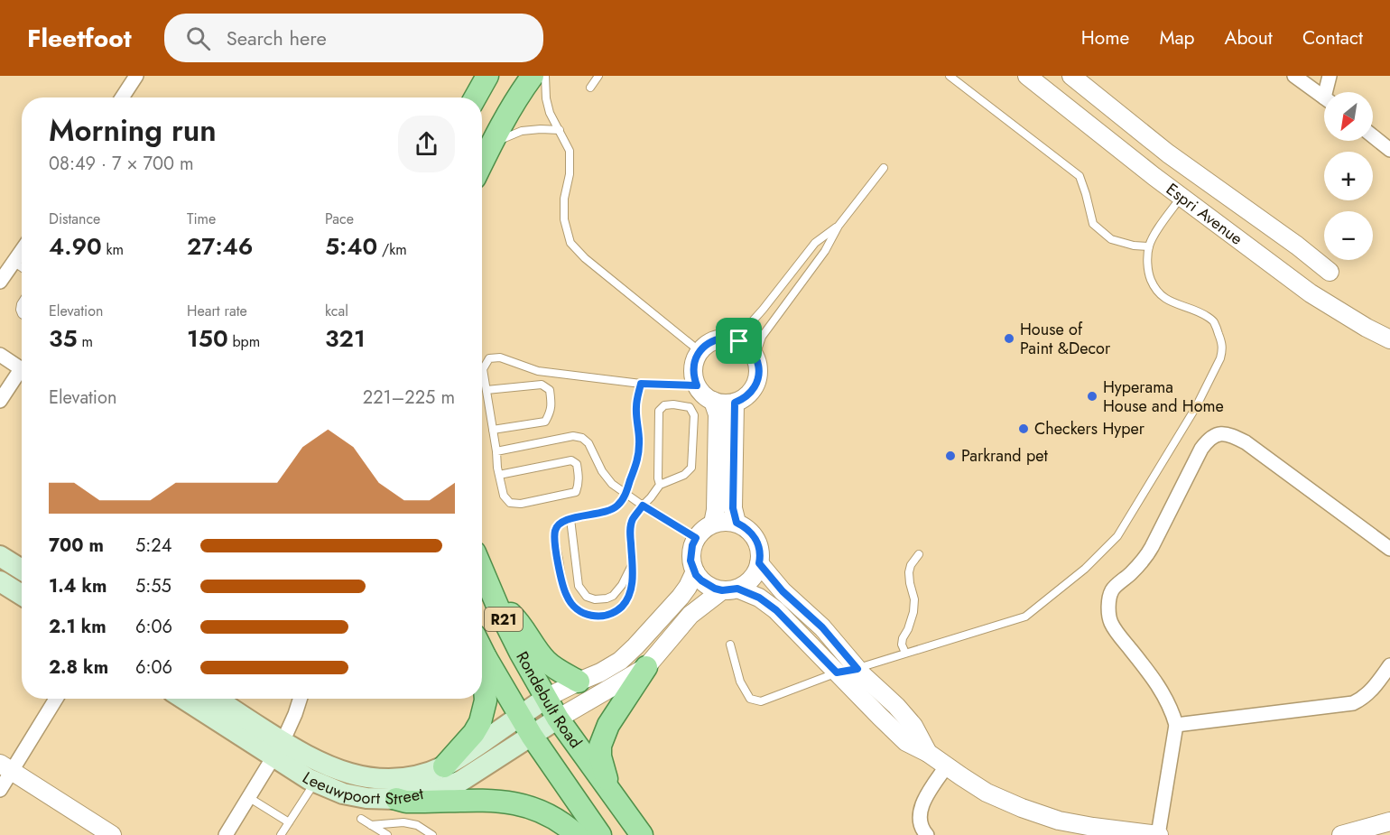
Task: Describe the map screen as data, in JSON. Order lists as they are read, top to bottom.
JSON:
{
  "streets": {
    "main road": ["R21", "Rondebult Road", "Leeuwpoort Street"],
    "street": ["Espri Avenue"]
  },
  "crossings": [
    ["Rondebult Road", "Leeuwpoort Street"]
  ],
  "places": [
    "House of Paint &Decor",
    "Hyperama House and Home",
    "Checkers Hyper",
    "Parkrand pet"
  ],
  "north": "bottom left",
  "page": {
    "header": "Fleetfoot",
    "search": "Search here",
    "nav": [
      "Home",
      "Map",
      "About",
      "Contact"
    ],
    "map_buttons": ["+", "−"],
    "heading": ["Morning run", "08:49 · 7 × 700 m"],
    "stats": [
      ["Distance", "4.90 km"],
      ["Time", "27:46"],
      ["Pace", "5:40 /km"],
      ["Elevation", "35 m"],
      ["Heart rate", "150 bpm"],
      ["kcal", "321"]
    ],
    "chart": ["Elevation", "221–225 m"],
    "list": [
      {
        "name": "700 m",
        "note": "5:24"
      },
      {
        "name": "1.4 km",
        "note": "5:55"
      },
      {
        "name": "2.1 km",
        "note": "6:06"
      },
      {
        "name": "2.8 km",
        "note": "6:06"
      }
    ]
  }
}
